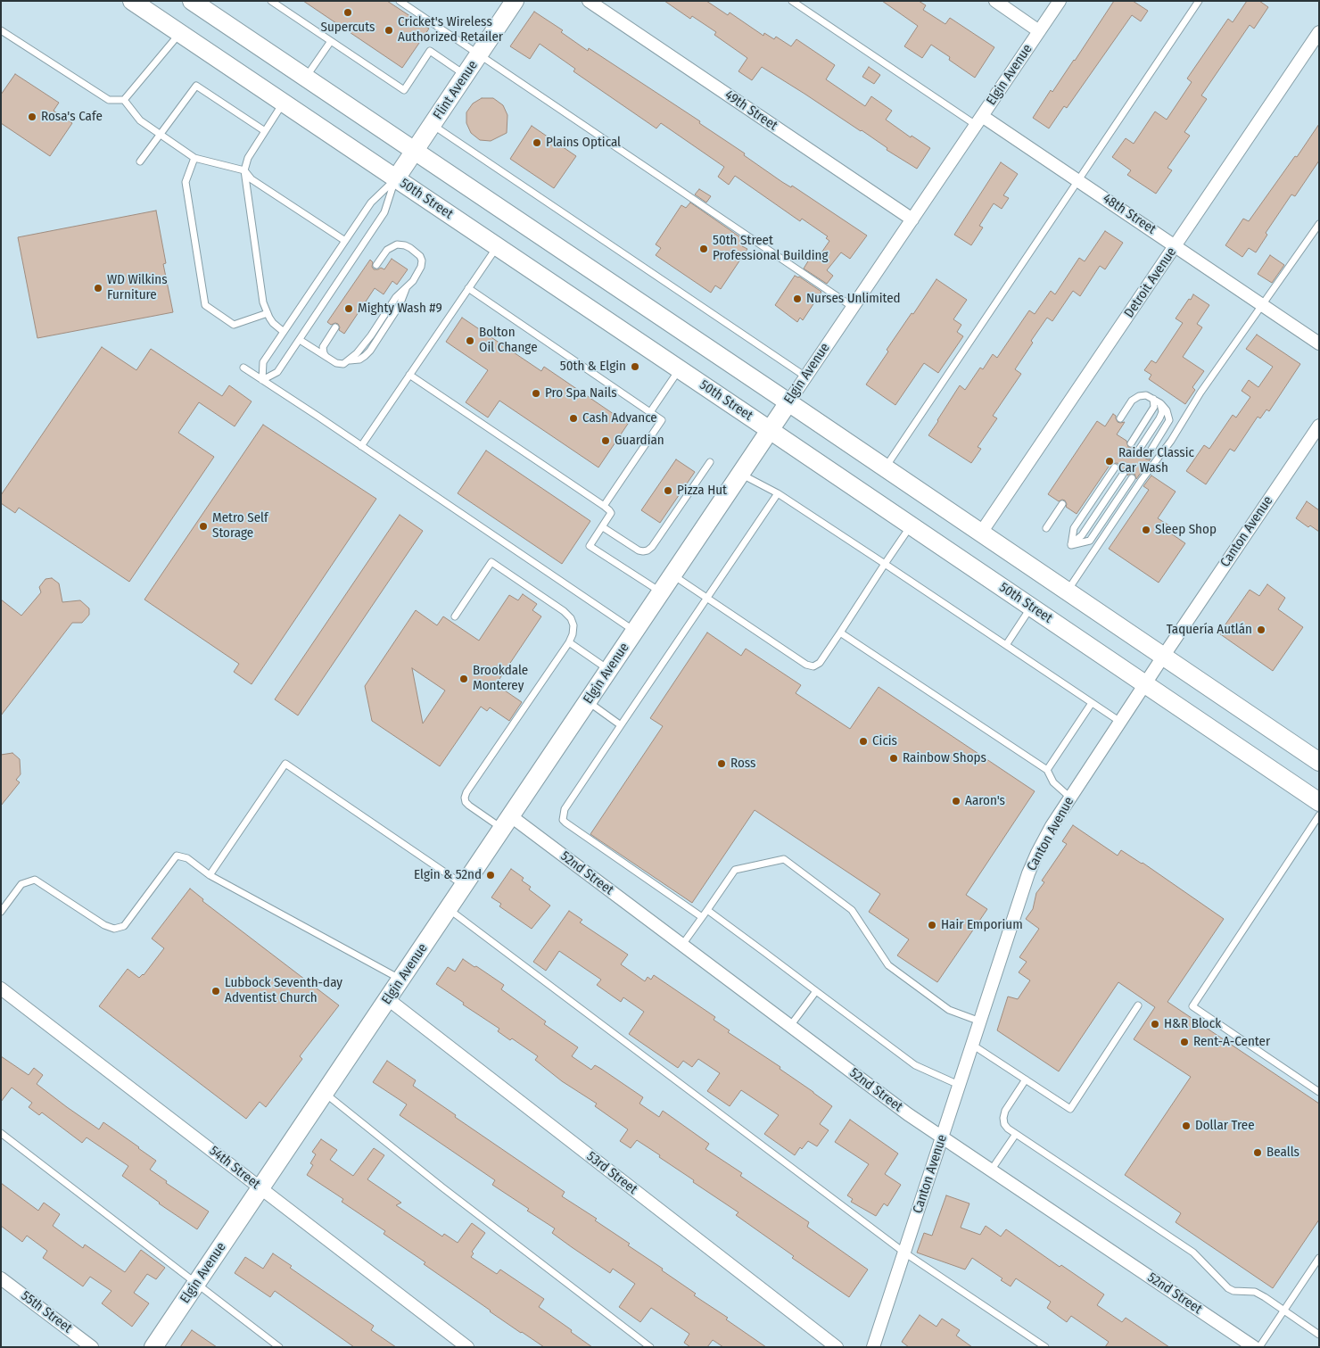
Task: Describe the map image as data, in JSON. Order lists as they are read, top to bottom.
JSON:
{
  "streets": {
    "main road": ["Elgin Avenue", "Flint Avenue", "50th Street"],
    "street": [
      "49th Street",
      "48th Street",
      "Detroit Avenue",
      "Canton Avenue",
      "52nd Street",
      "54th Street",
      "53rd Street",
      "55th Street"
    ]
  },
  "crossings": [
    ["Elgin Avenue", "49th Street"],
    ["Elgin Avenue", "50th Street"],
    ["Elgin Avenue", "48th Street"],
    ["Elgin Avenue", "52nd Street"],
    ["Elgin Avenue", "54th Street"],
    ["Elgin Avenue", "53rd Street"],
    ["Flint Avenue", "50th Street"],
    ["50th Street", "Canton Avenue"],
    ["48th Street", "Detroit Avenue"],
    ["Canton Avenue", "52nd Street"]
  ],
  "places": [
    "Supercuts",
    "Cricket's Wireless Authorized Retailer",
    "Rosa's Cafe",
    "Plains Optical",
    "50th Street Professional Building",
    "WD Wilkins Furniture",
    "Nurses Unlimited",
    "Mighty Wash #9",
    "Bolton Oil Change",
    "50th & Elgin",
    "Pro Spa Nails",
    "Cash Advance",
    "Guardian",
    "Raider Classic Car Wash",
    "Pizza Hut",
    "Metro Self Storage",
    "Sleep Shop",
    "Taquería Autlán",
    "Brookdale Monterey",
    "Cicis",
    "Rainbow Shops",
    "Ross",
    "Aaron's",
    "Elgin & 52nd",
    "Hair Emporium",
    "Lubbock Seventh-day Adventist Church",
    "H&R Block",
    "Rent-A-Center",
    "Dollar Tree",
    "Bealls"
  ]
}
